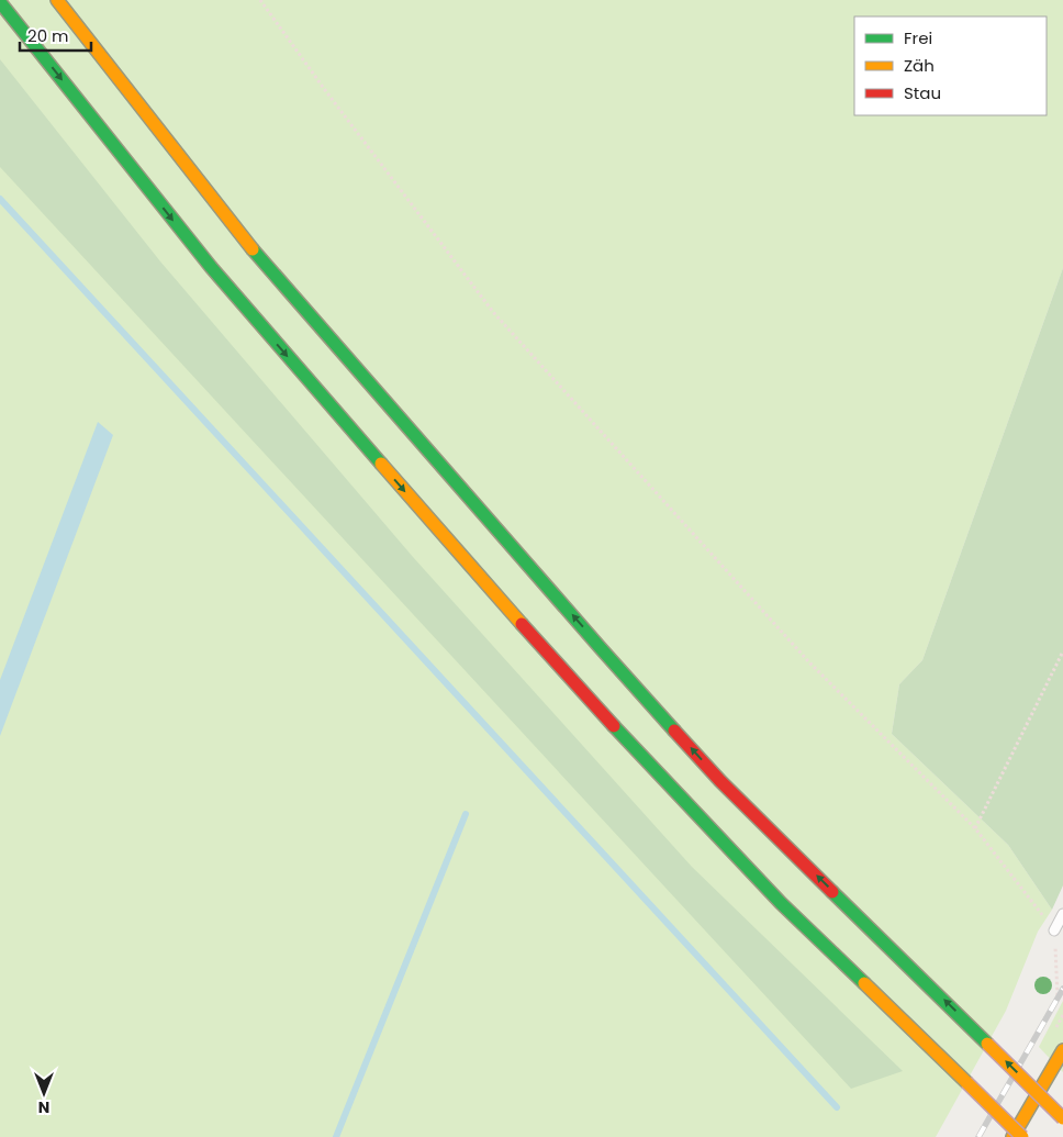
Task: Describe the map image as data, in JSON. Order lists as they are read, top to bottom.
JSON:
{
  "legend": ["Frei", "Zäh", "Stau"],
  "scale_bar": "20 m",
  "north": "bottom"
}
